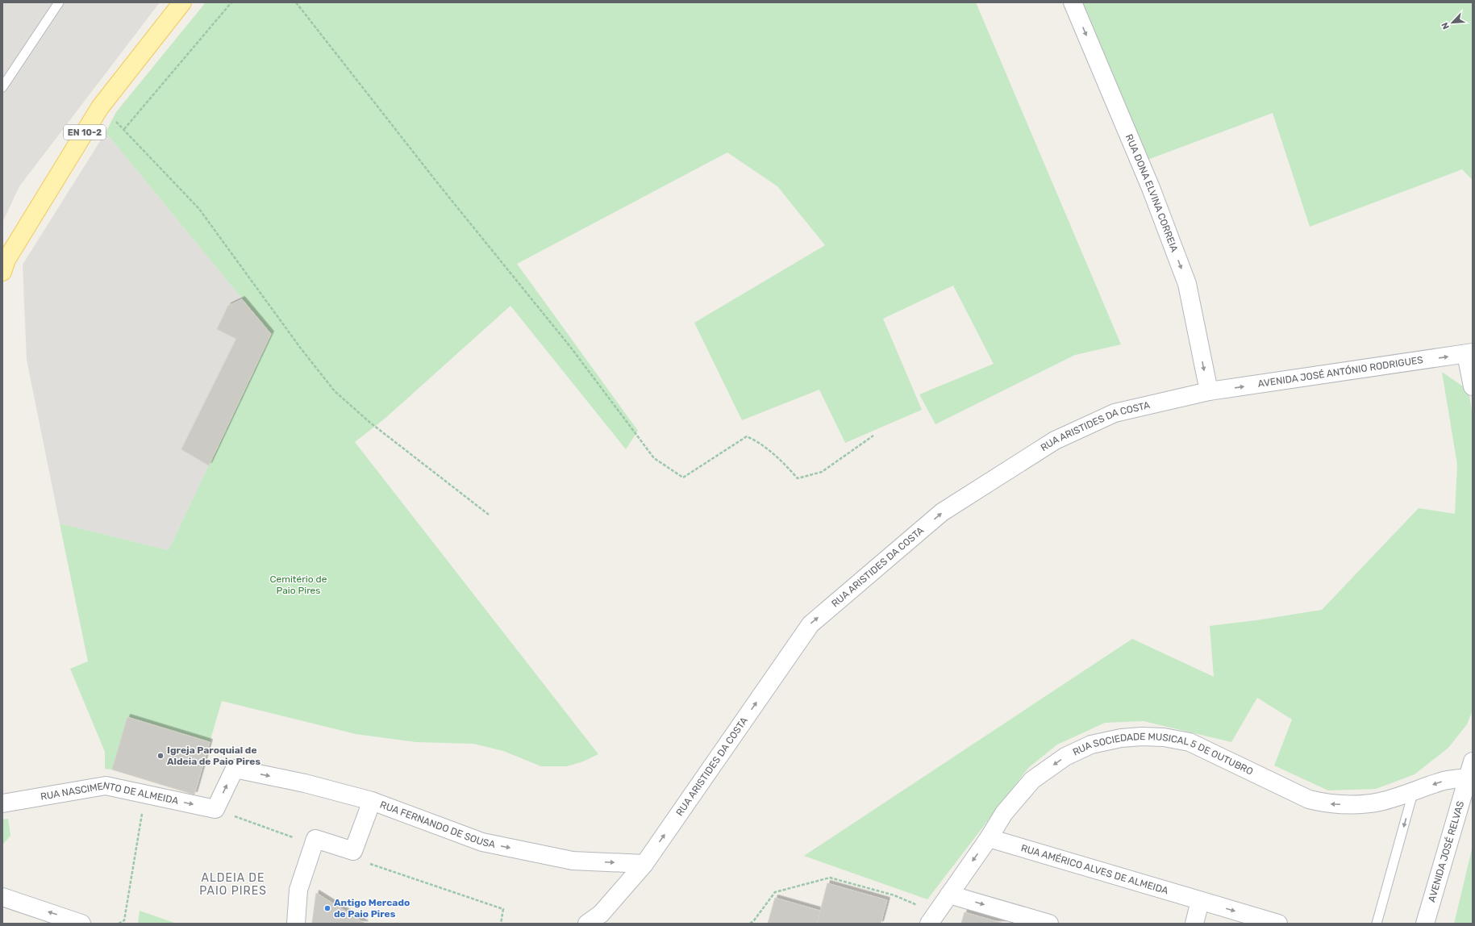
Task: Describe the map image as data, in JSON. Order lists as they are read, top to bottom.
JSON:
{
  "streets": {
    "main road": ["EN 10-2"],
    "street": [
      "RUA DONA ELVINA CORREIA",
      "AVENIDA JOSÉ ANTÓNIO RODRIGUES",
      "RUA ARISTIDES DA COSTA",
      "RUA SOCIEDADE MUSICAL 5 DE OUTUBRO",
      "RUA NASCIMENTO DE ALMEIDA",
      "RUA FERNANDO DE SOUSA",
      "AVENIDA JOSÉ RELVAS",
      "RUA AMÉRICO ALVES DE ALMEIDA"
    ]
  },
  "crossings": [
    ["RUA DONA ELVINA CORREIA", "AVENIDA JOSÉ ANTÓNIO RODRIGUES"],
    ["RUA DONA ELVINA CORREIA", "RUA ARISTIDES DA COSTA"],
    ["AVENIDA JOSÉ ANTÓNIO RODRIGUES", "RUA ARISTIDES DA COSTA"],
    ["RUA ARISTIDES DA COSTA", "RUA FERNANDO DE SOUSA"],
    ["RUA SOCIEDADE MUSICAL 5 DE OUTUBRO", "AVENIDA JOSÉ RELVAS"],
    ["RUA SOCIEDADE MUSICAL 5 DE OUTUBRO", "RUA AMÉRICO ALVES DE ALMEIDA"],
    ["RUA NASCIMENTO DE ALMEIDA", "RUA FERNANDO DE SOUSA"]
  ],
  "one_way": [
    "RUA DONA ELVINA CORREIA",
    "AVENIDA JOSÉ ANTÓNIO RODRIGUES",
    "RUA ARISTIDES DA COSTA",
    "RUA SOCIEDADE MUSICAL 5 DE OUTUBRO",
    "RUA FERNANDO DE SOUSA"
  ],
  "districts": ["ALDEIA DE PAIO PIRES"],
  "parks": ["Cemitério de Paio Pires"],
  "places": ["Igreja Paroquial de Aldeia de Paio Pires", "Antigo Mercado de Paio Pires"],
  "north": "bottom left"
}
